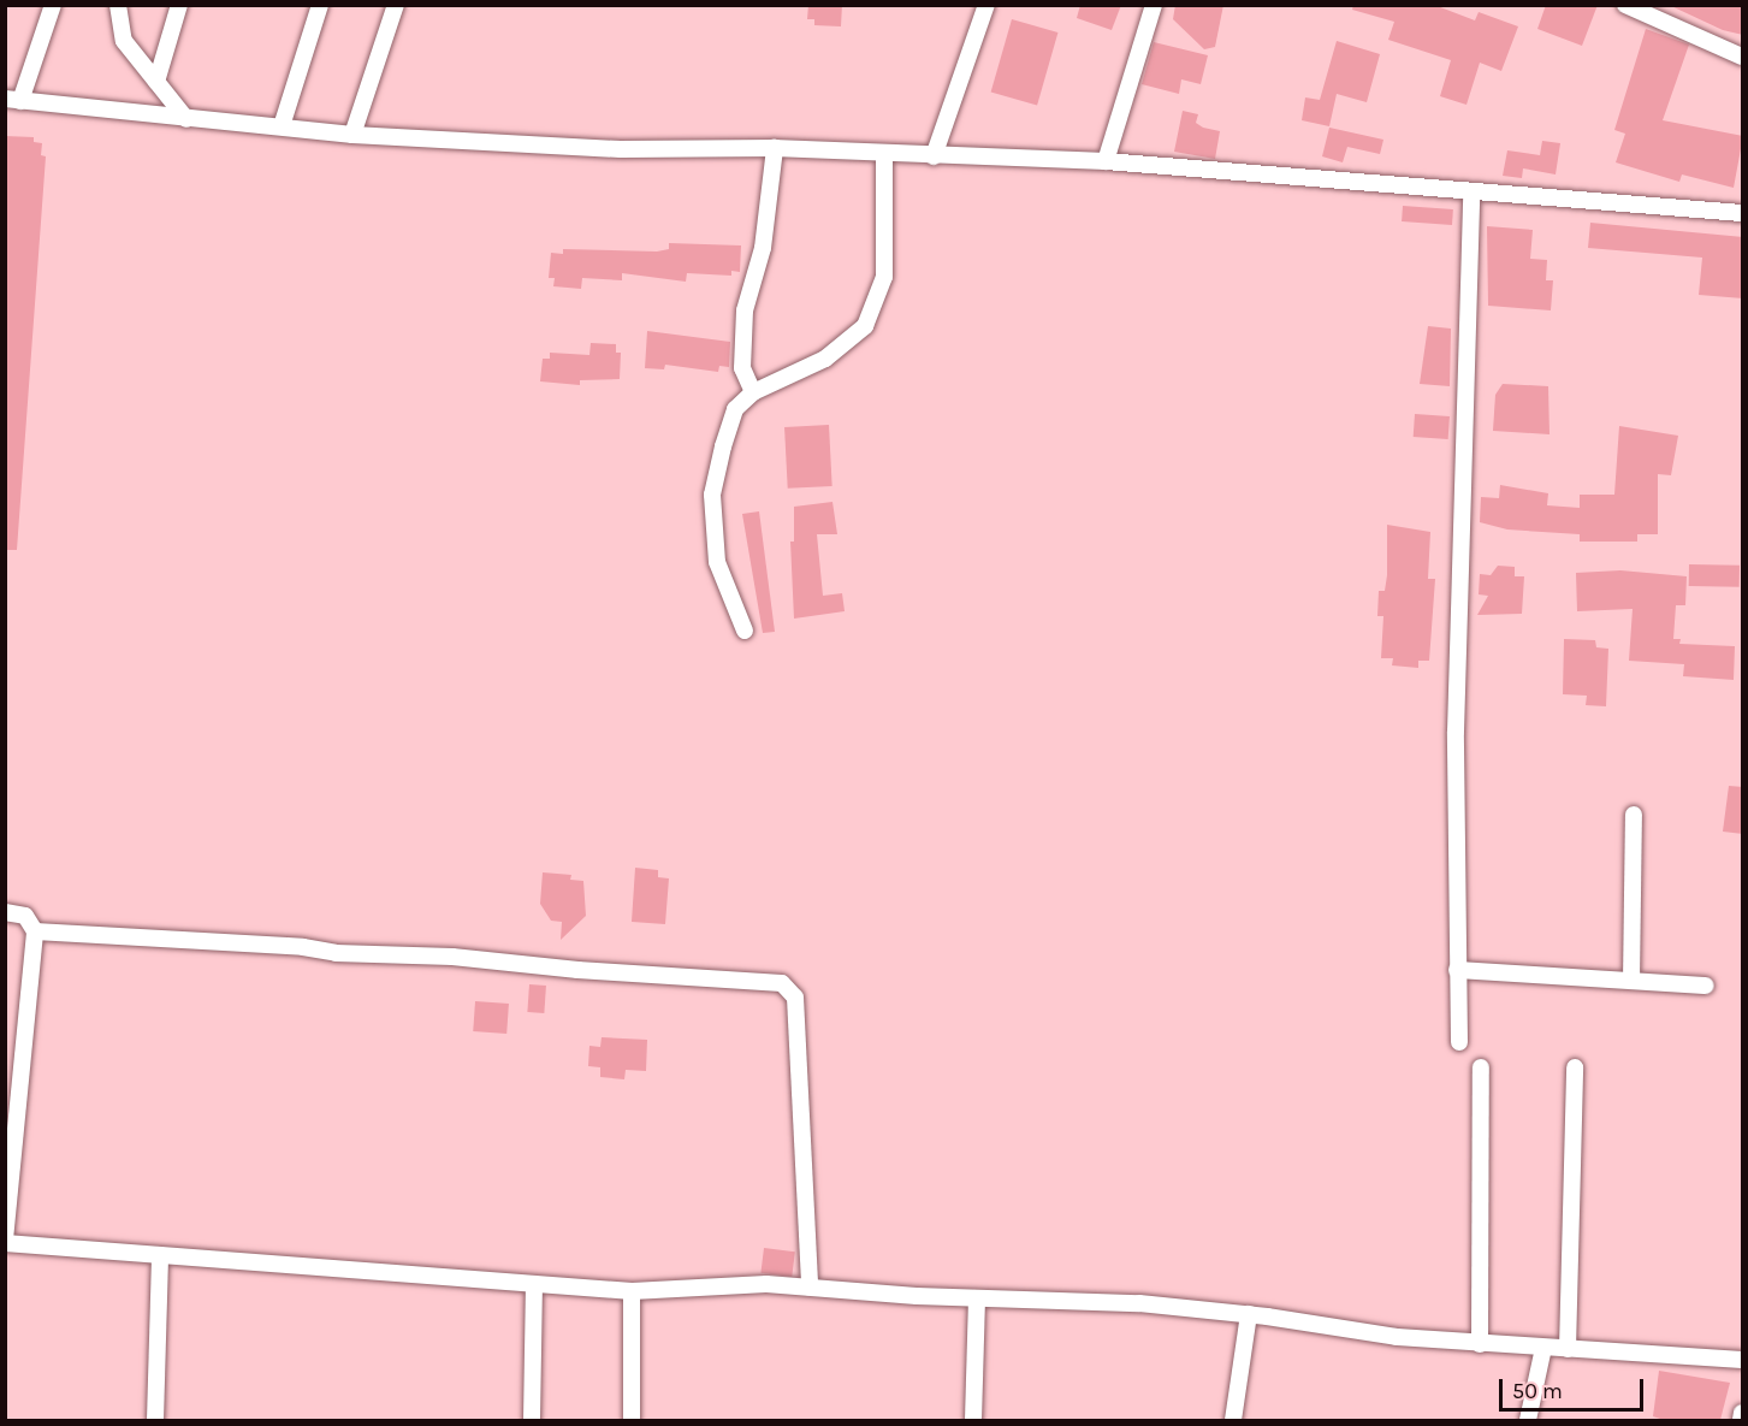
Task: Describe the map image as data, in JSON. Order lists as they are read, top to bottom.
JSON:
{
  "scale_bar": "50 m"
}
